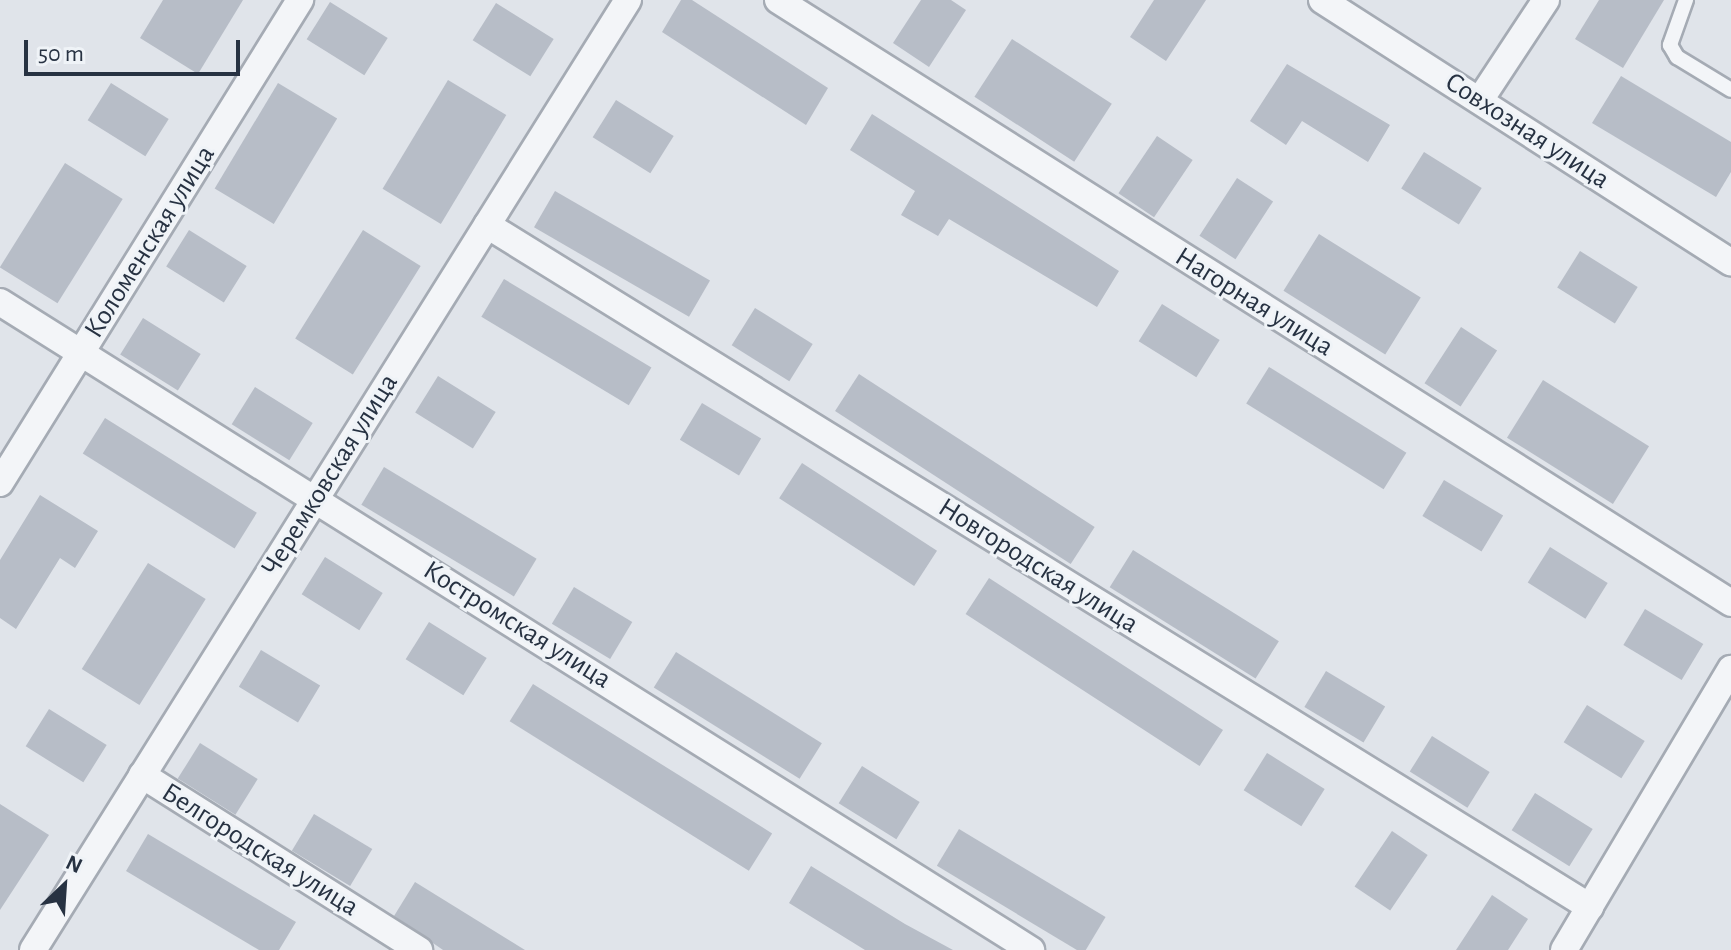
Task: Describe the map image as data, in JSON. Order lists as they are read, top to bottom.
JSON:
{
  "streets": {
    "street": [
      "Совхозная улица",
      "Коломенская улица",
      "Нагорная улица",
      "Черемковская улица",
      "Новгородская улица",
      "Костромская улица",
      "Белгородская улица"
    ]
  },
  "crossings": [
    ["Коломенская улица", "Костромская улица"],
    ["Черемковская улица", "Новгородская улица"],
    ["Черемковская улица", "Костромская улица"],
    ["Черемковская улица", "Белгородская улица"]
  ],
  "scale_bar": "50 m",
  "north": "top right"
}
